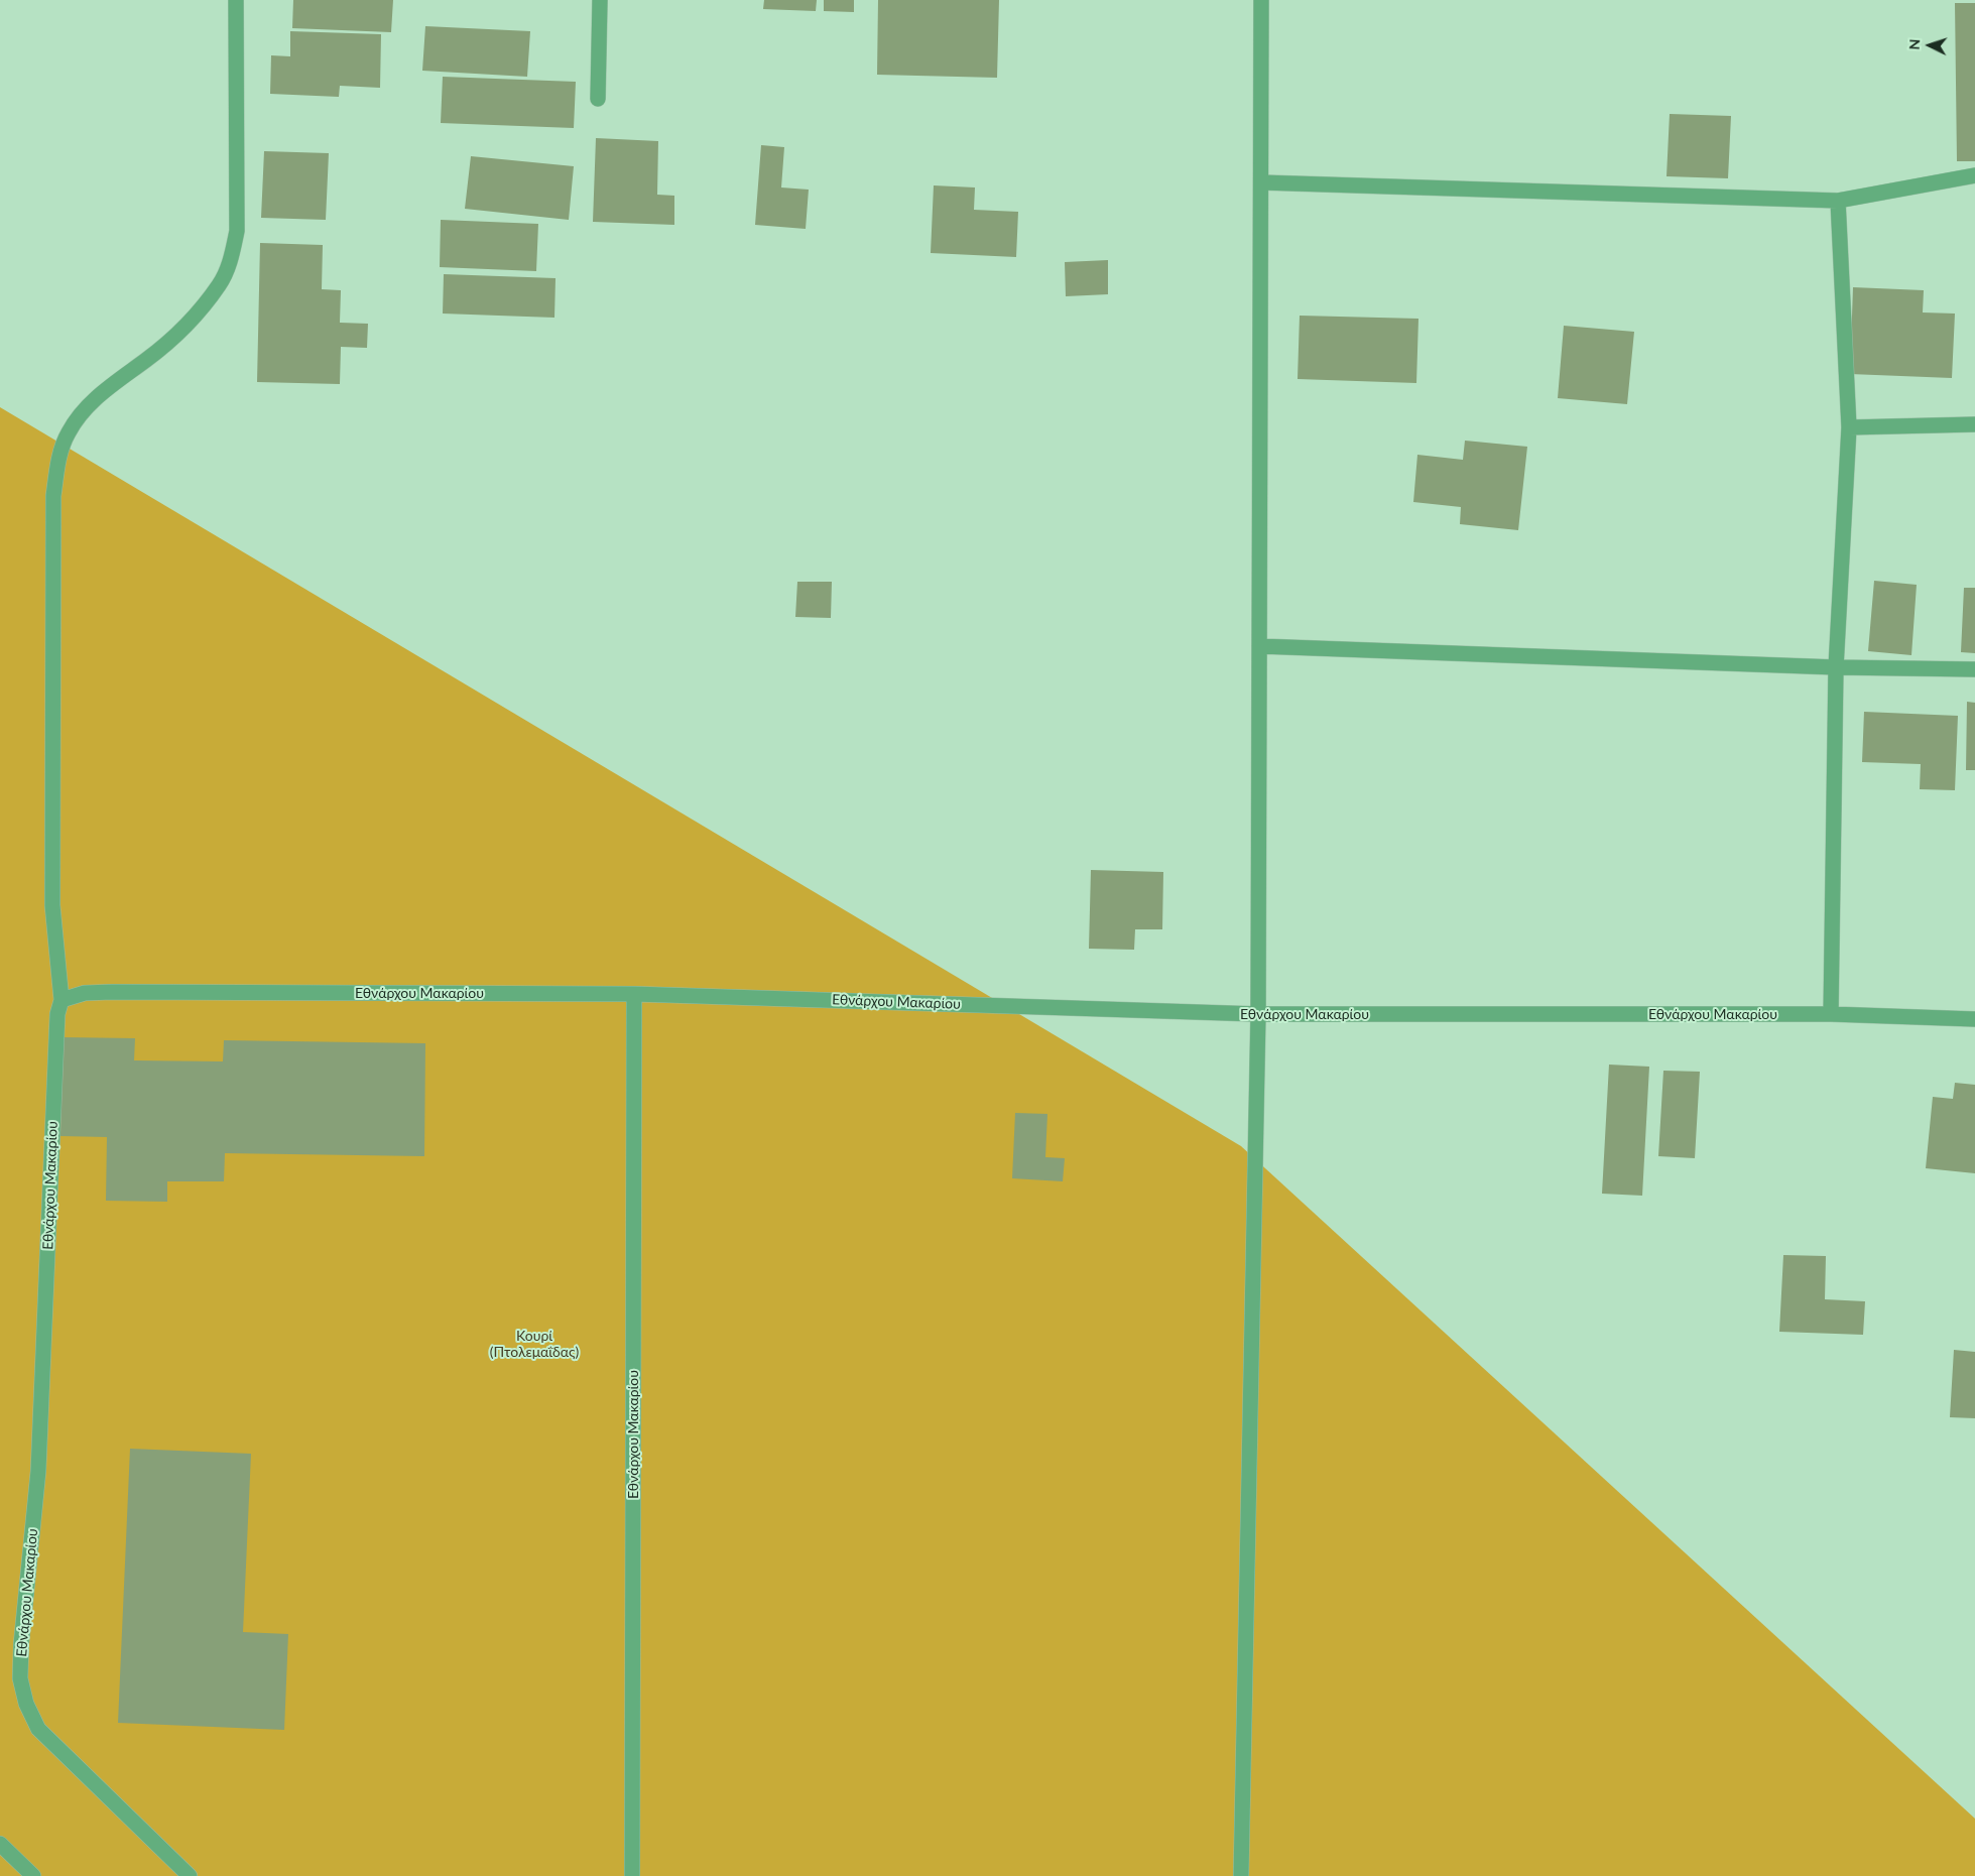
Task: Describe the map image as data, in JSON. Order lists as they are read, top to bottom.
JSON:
{
  "streets": {
    "street": ["Εθνάρχου Μακαρίου"]
  },
  "parks": ["Κουρί (Πτολεμαΐδας)"],
  "north": "left"
}
